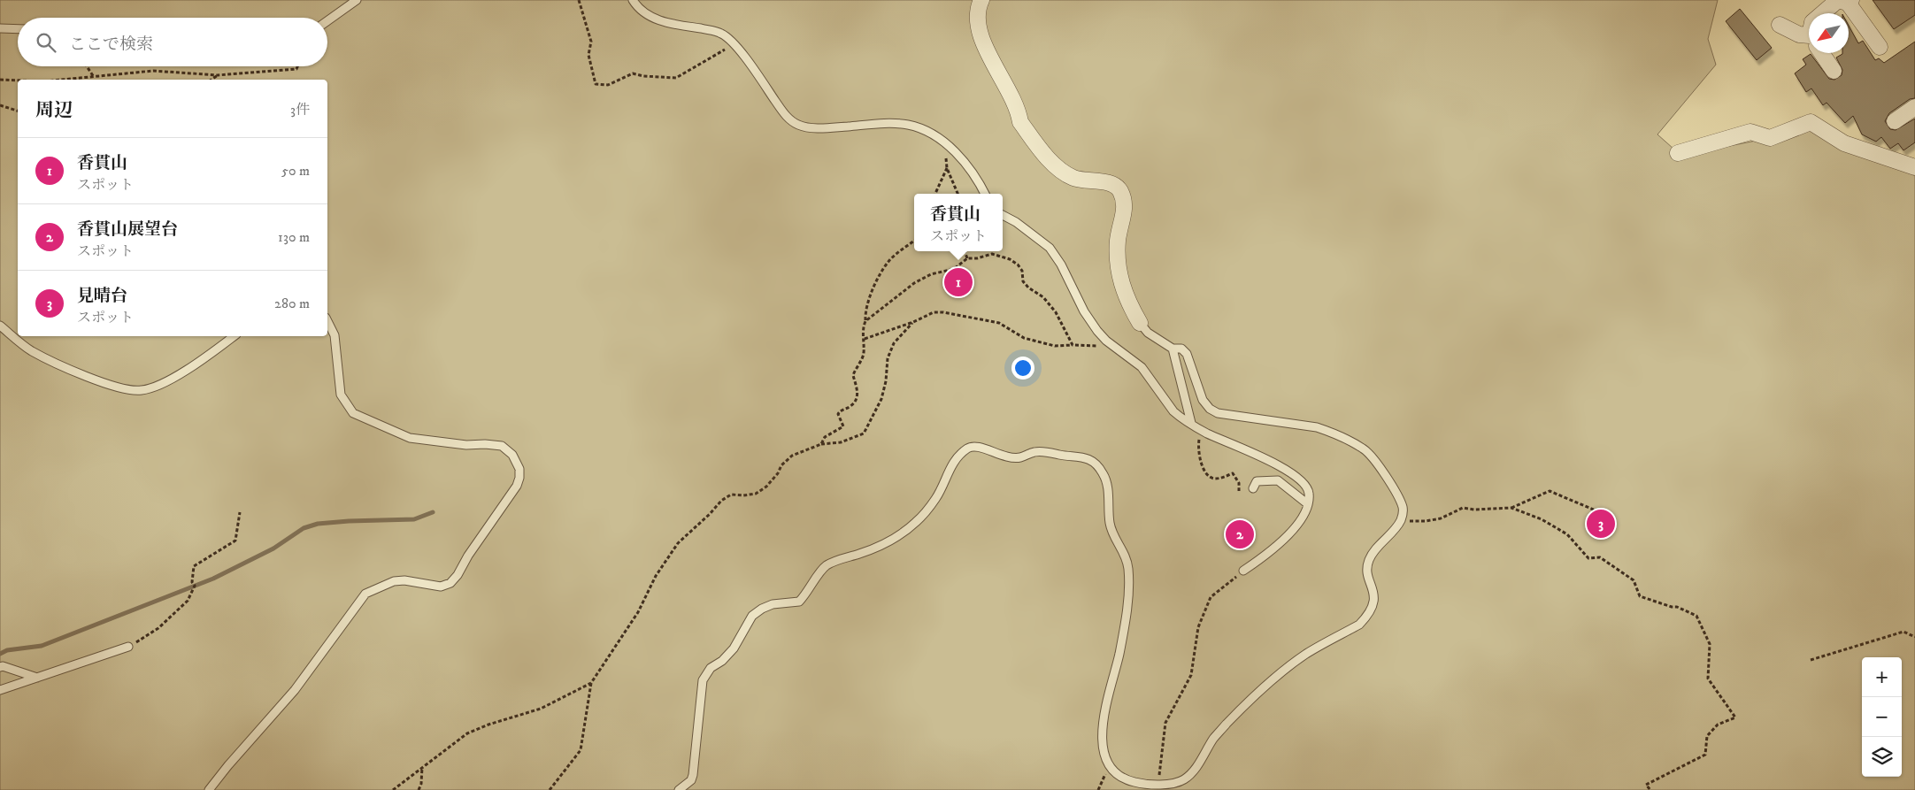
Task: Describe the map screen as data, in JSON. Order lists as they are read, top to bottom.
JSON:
{
  "north": "bottom left",
  "page": {
    "search": "ここで検索",
    "heading": ["周辺", "3件"],
    "list": [
      {
        "mark": "1",
        "name": "香貫山",
        "note": "スポット",
        "value": "50 m"
      },
      {
        "mark": "2",
        "name": "香貫山展望台",
        "note": "スポット",
        "value": "130 m"
      },
      {
        "mark": "3",
        "name": "見晴台",
        "note": "スポット",
        "value": "280 m"
      }
    ],
    "popup": ["香貫山", "スポット"],
    "pins": ["1", "3", "2"],
    "map_buttons": ["+", "−"]
  }
}
